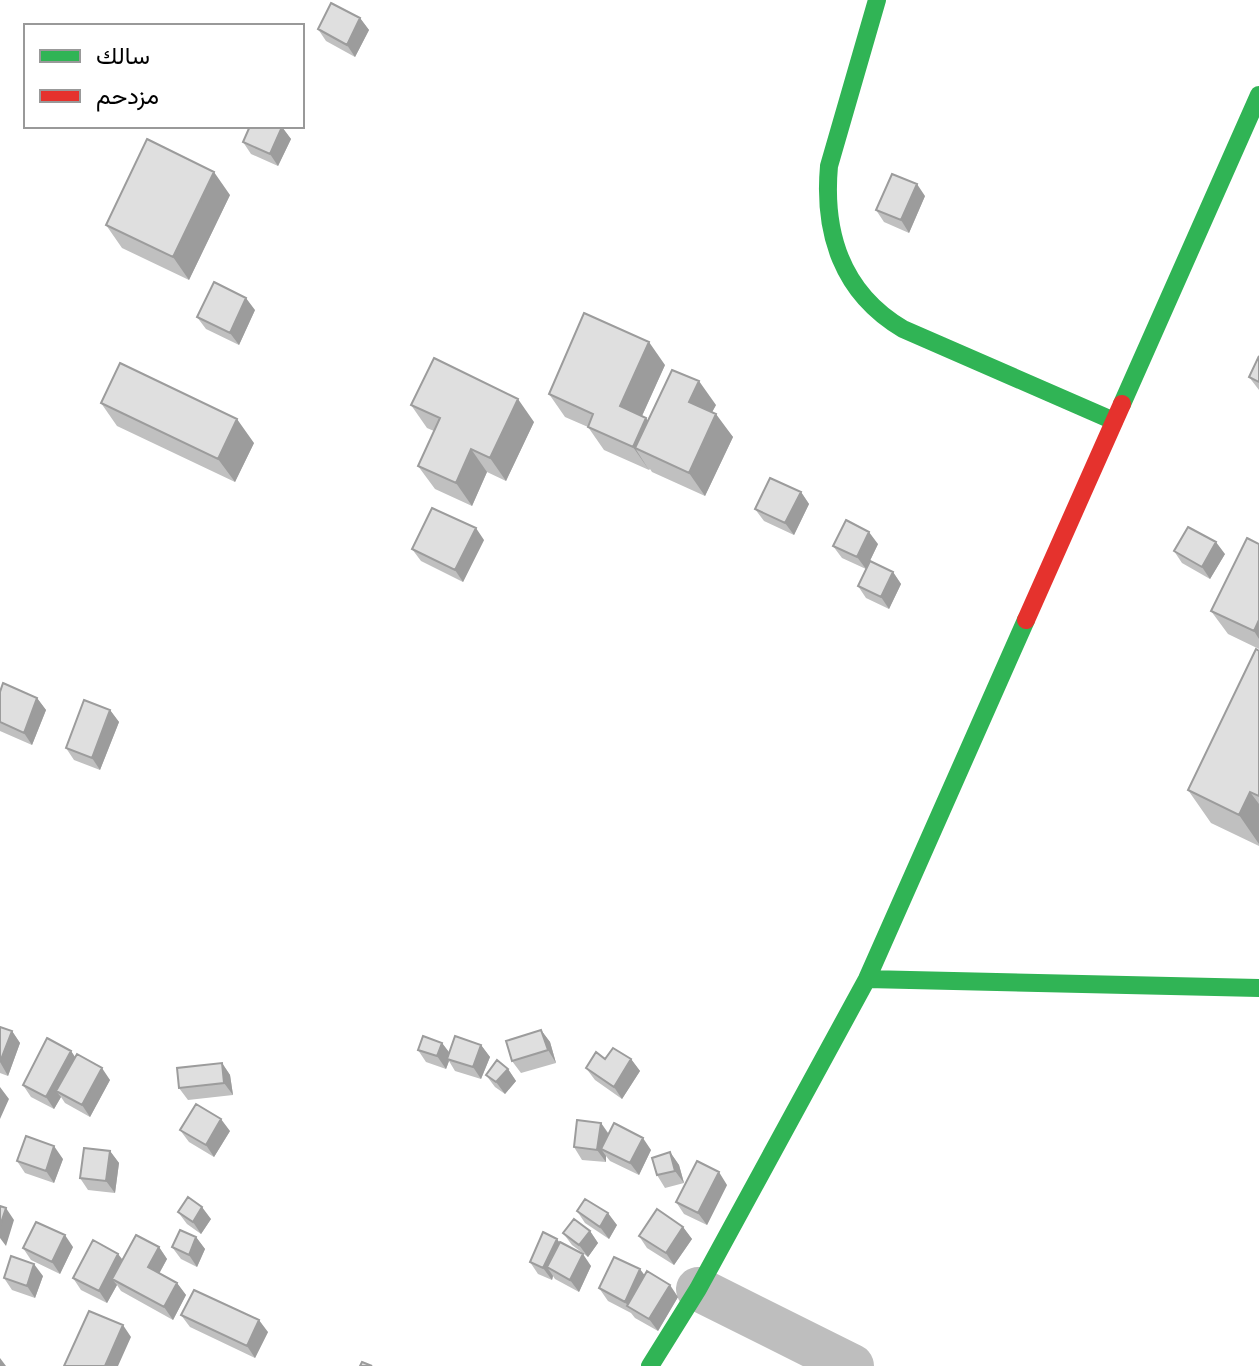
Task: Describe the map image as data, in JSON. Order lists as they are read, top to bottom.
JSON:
{
  "legend": ["سالك", "مزدحم"]
}
